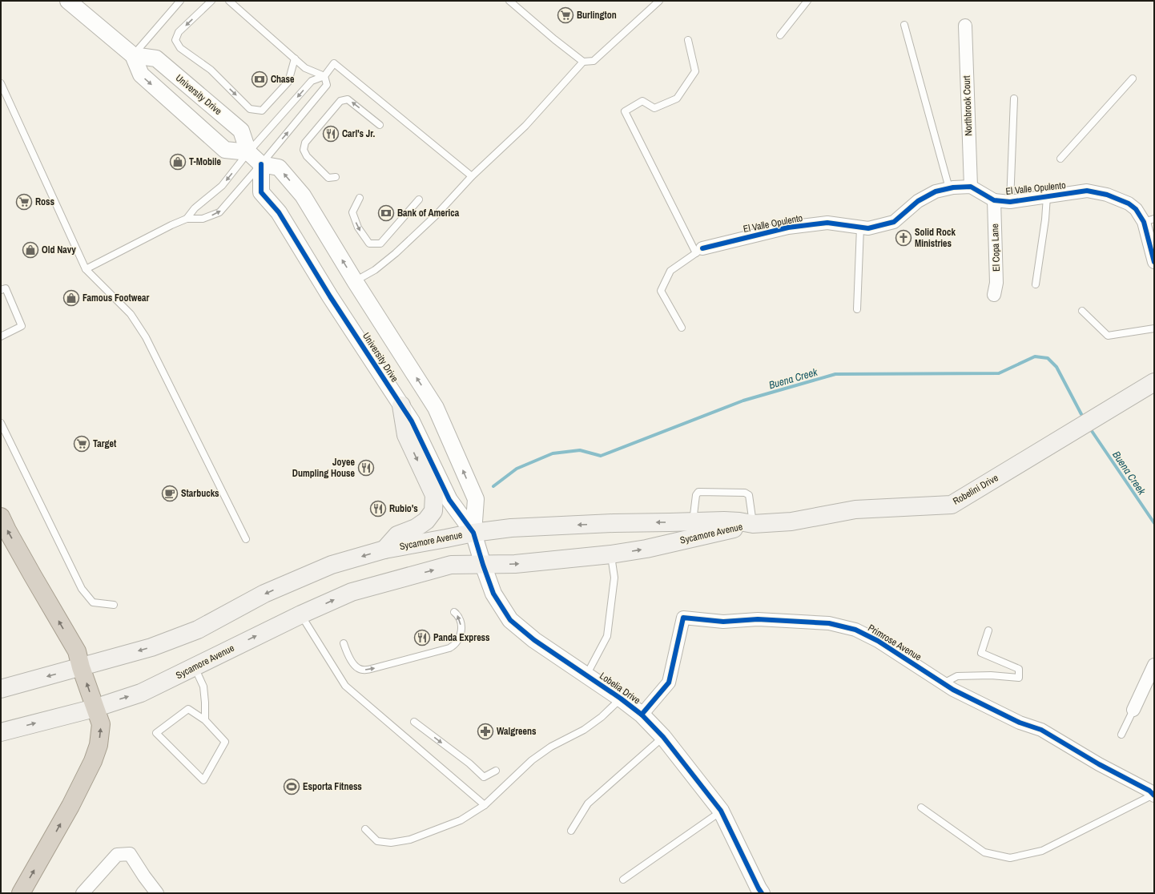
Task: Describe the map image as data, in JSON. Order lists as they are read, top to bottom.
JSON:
{
  "streets": {
    "main road": ["Robelini Drive", "Sycamore Avenue"],
    "street": [
      "University Drive",
      "Northbrook Court",
      "El Valle Opulento",
      "El Copa Lane",
      "Primrose Avenue",
      "Lobelia Drive"
    ]
  },
  "crossings": [
    ["University Drive", "Sycamore Avenue"],
    ["University Drive", "Lobelia Drive"],
    ["Northbrook Court", "El Valle Opulento"],
    ["El Valle Opulento", "El Copa Lane"],
    ["Robelini Drive", "Sycamore Avenue"],
    ["Sycamore Avenue", "Lobelia Drive"],
    ["Primrose Avenue", "Lobelia Drive"]
  ],
  "water": ["Buena Creek"],
  "places": {
    "supermarket": ["Burlington", "Ross", "Target"],
    "bank": ["Chase", "Bank of America"],
    "restaurant": [
      "Carl's Jr.",
      "Joyee Dumpling House",
      "Rubio's",
      "Panda Express"
    ],
    "shop": ["T-Mobile", "Old Navy", "Famous Footwear"],
    "church": ["Solid Rock Ministries"],
    "cafe": ["Starbucks"],
    "pharmacy": ["Walgreens"],
    "sports": ["Esporta Fitness"]
  }
}
